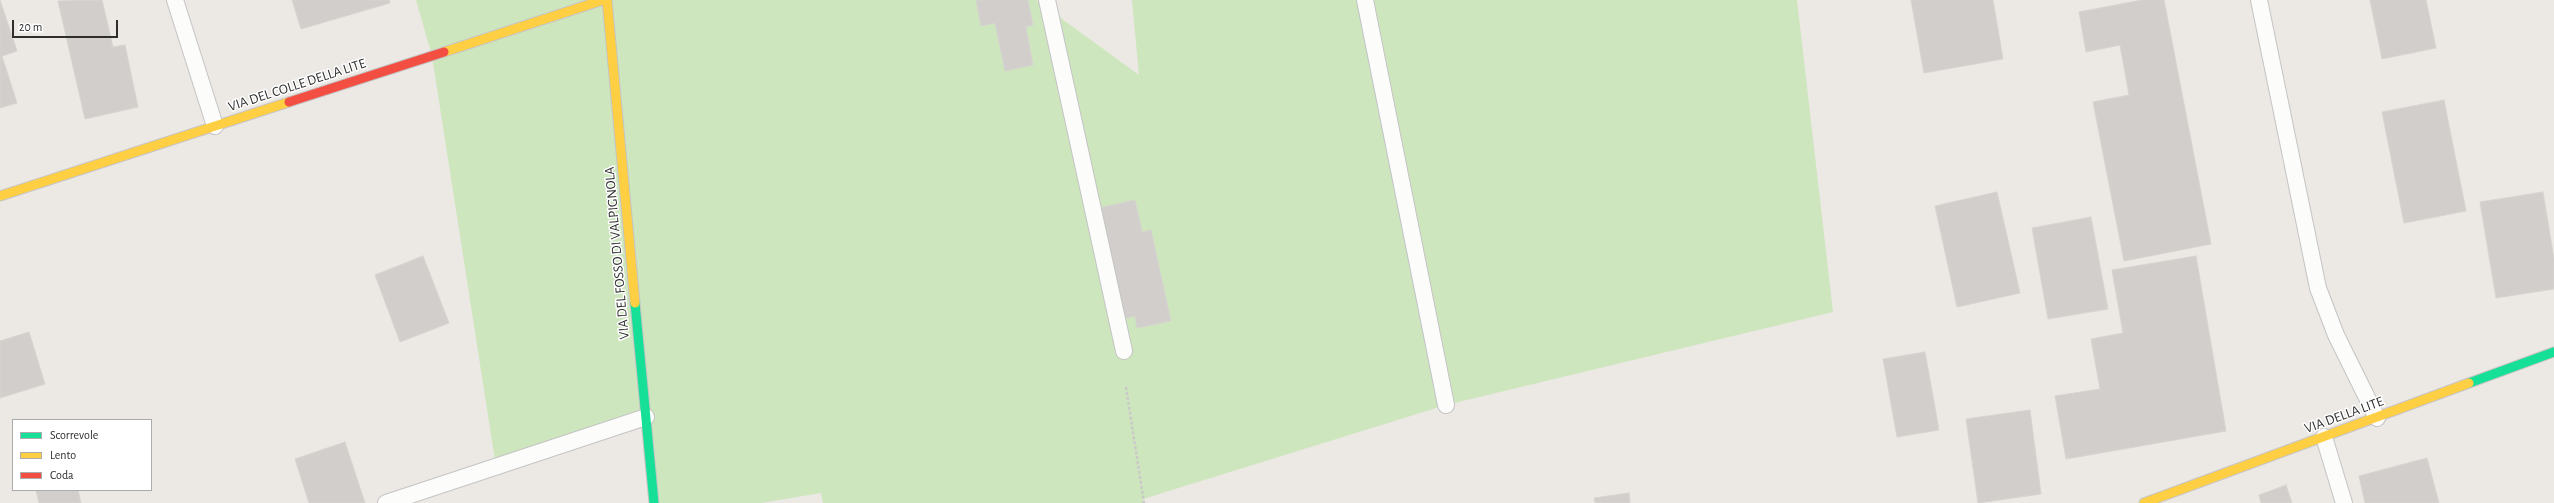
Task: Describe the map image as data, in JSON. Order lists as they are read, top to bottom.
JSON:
{
  "streets": {
    "street": ["VIA DEL COLLE DELLA LITE", "VIA DEL FOSSO DI VALPIGNOLA", "VIA DELLA LITE"]
  },
  "legend": ["Scorrevole", "Lento", "Coda"],
  "scale_bar": "20 m"
}
